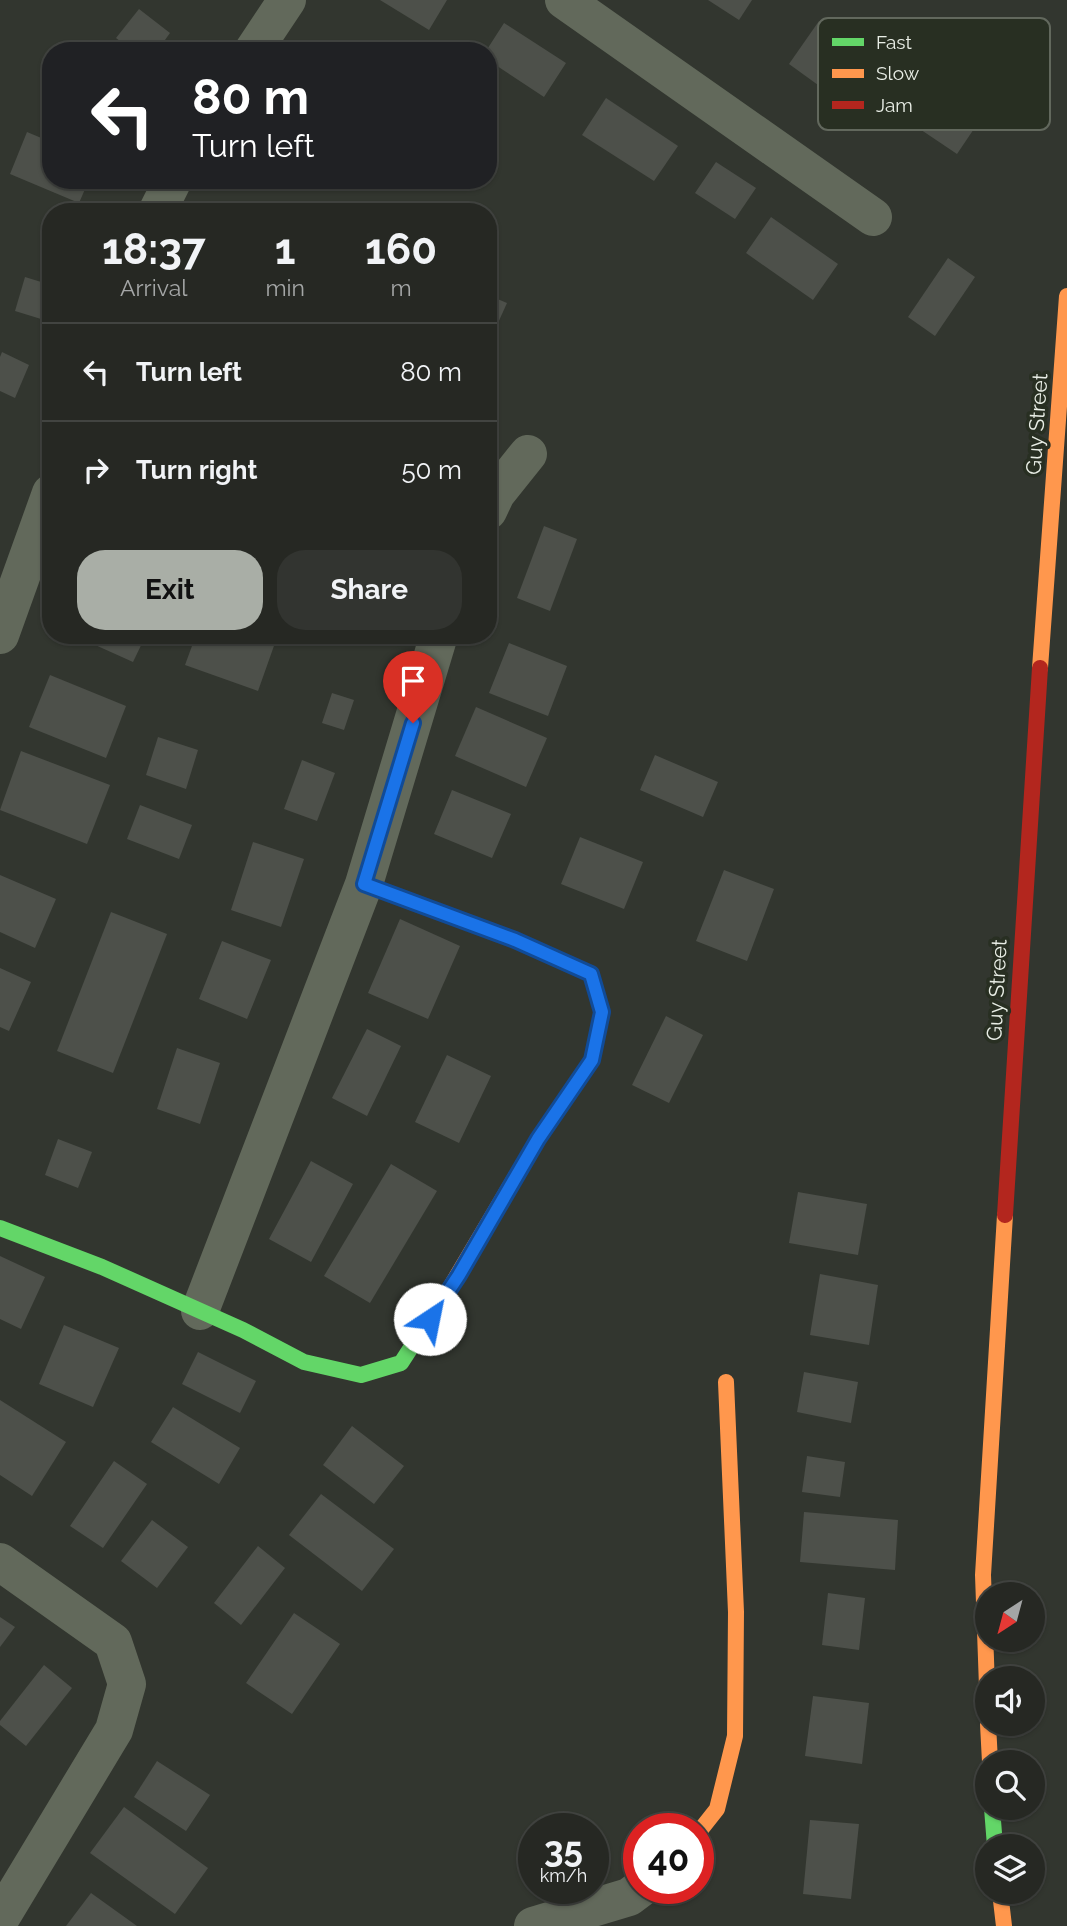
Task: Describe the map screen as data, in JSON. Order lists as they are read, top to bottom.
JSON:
{
  "streets": {
    "street": ["Guy Street"]
  },
  "legend": ["Fast", "Slow", "Jam"],
  "north": "bottom left",
  "page": {
    "turn": ["80 m", "Turn left"],
    "eta": [
      "18:37",
      "Arrival",
      "1",
      "min",
      "160",
      "m"
    ],
    "list": [
      {
        "name": "Turn left",
        "value": "80 m"
      },
      {
        "name": "Turn right",
        "value": "50 m"
      }
    ],
    "buttons": ["Exit", "Share"],
    "speed": "35 km/h",
    "limit": "40"
  }
}
